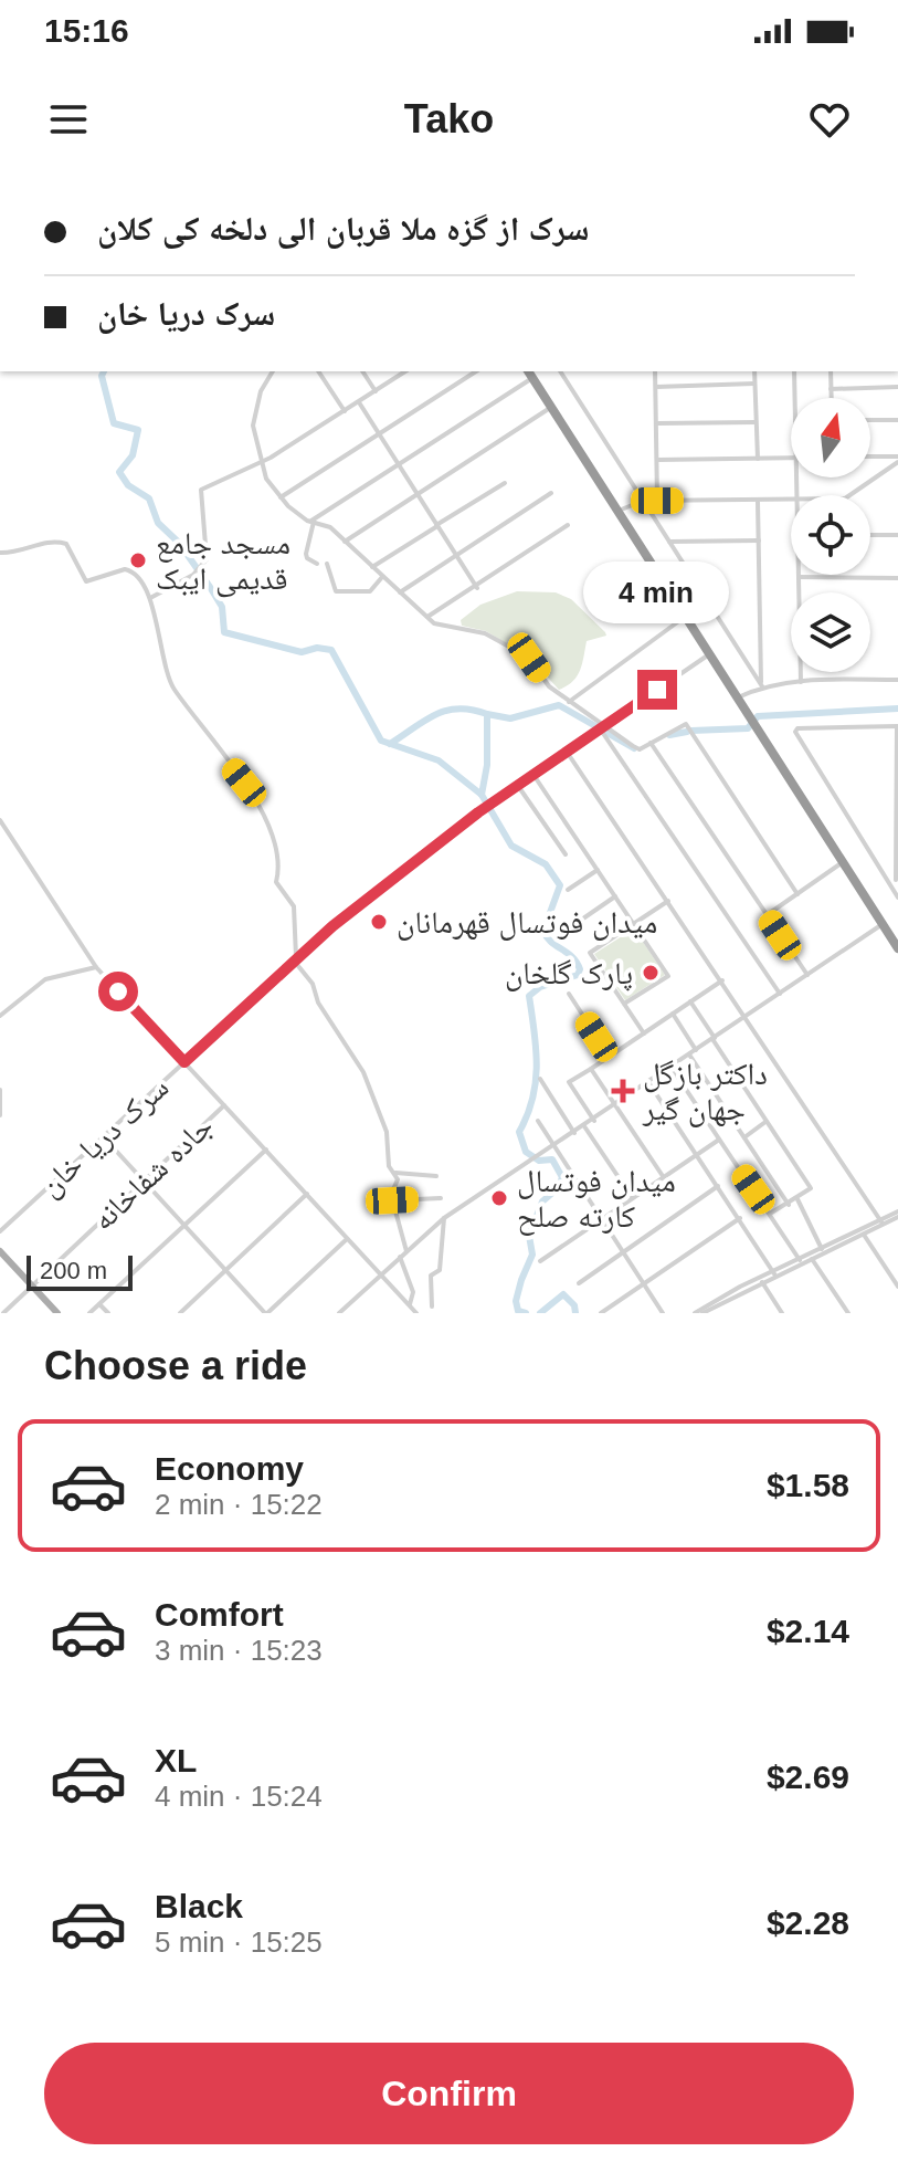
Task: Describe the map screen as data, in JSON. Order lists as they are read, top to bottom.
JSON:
{
  "streets": {
    "street": ["سرک دریا خان", "جاده شفاخانه"]
  },
  "places": {
    "other": [
      "مسجد جامع قدیمی ایبک",
      "میدان فوتسال قهرمانان",
      "پارک گلخان",
      "میدان فوتسال کارته صلح"
    ],
    "health": ["داکتر بازگل جهان گیر"]
  },
  "scale_bar": "200 m",
  "north": "top",
  "page": {
    "status": "15:16",
    "header": "Tako",
    "banner": ["سرک از گزه ملا قربان الی دلخه کی کلان", "سرک دریا خان"],
    "bubble": "4 min",
    "scale": "200 m",
    "heading": "Choose a ride",
    "list": [
      {
        "name": "Economy",
        "note": "2 min · 15:22",
        "value": "$1.58"
      },
      {
        "name": "Comfort",
        "note": "3 min · 15:23",
        "value": "$2.14"
      },
      {
        "name": "XL",
        "note": "4 min · 15:24",
        "value": "$2.69"
      },
      {
        "name": "Black",
        "note": "5 min · 15:25",
        "value": "$2.28"
      }
    ],
    "buttons": "Confirm"
  }
}
